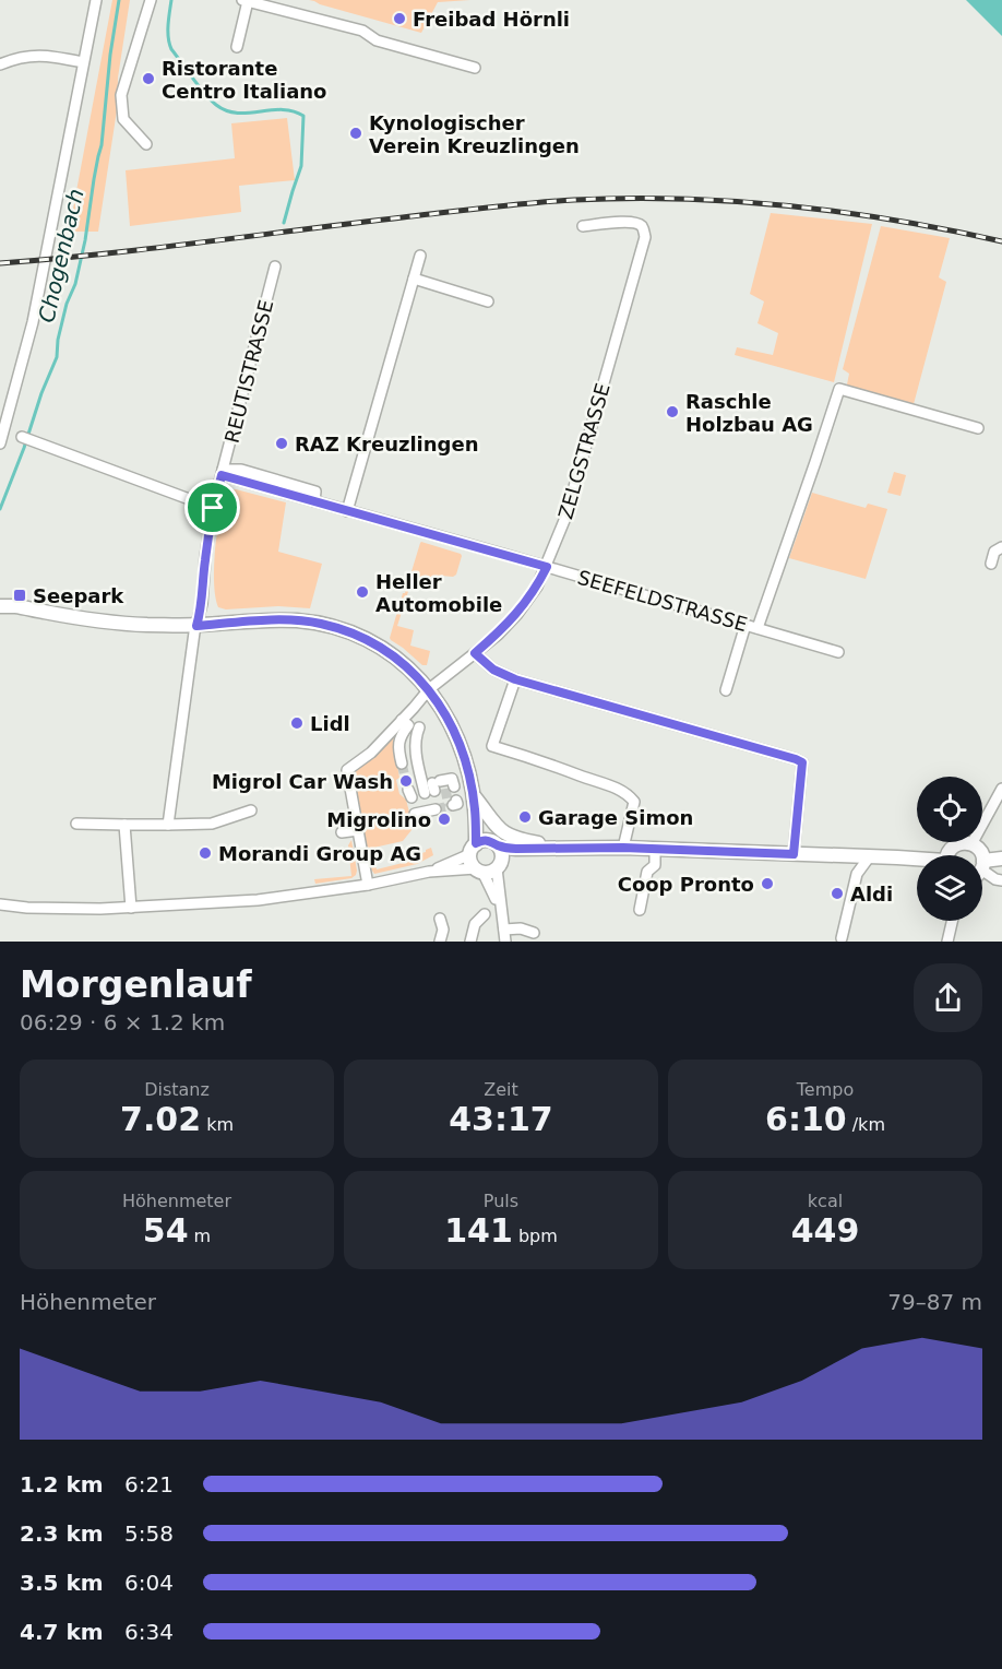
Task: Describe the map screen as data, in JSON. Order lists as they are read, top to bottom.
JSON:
{
  "streets": {
    "street": ["REUTISTRASSE", "ZELGSTRASSE", "SEEFELDSTRASSE"]
  },
  "crossings": [
    ["REUTISTRASSE", "SEEFELDSTRASSE"],
    ["ZELGSTRASSE", "SEEFELDSTRASSE"]
  ],
  "water": ["Chogenbach"],
  "places": {
    "other": [
      "Freibad Hörnli",
      "Ristorante Centro Italiano",
      "Kynologischer Verein Kreuzlingen",
      "Raschle Holzbau AG",
      "RAZ Kreuzlingen",
      "Heller Automobile",
      "Lidl",
      "Migrol Car Wash",
      "Garage Simon",
      "Migrolino",
      "Morandi Group AG",
      "Coop Pronto",
      "Aldi"
    ],
    "transit": ["Seepark"]
  },
  "page": {
    "heading": ["Morgenlauf", "06:29 · 6 × 1.2 km"],
    "stats": [
      ["Distanz", "7.02 km"],
      ["Zeit", "43:17"],
      ["Tempo", "6:10 /km"],
      ["Höhenmeter", "54 m"],
      ["Puls", "141 bpm"],
      ["kcal", "449"]
    ],
    "chart": ["Höhenmeter", "79–87 m"],
    "list": [
      {
        "name": "1.2 km",
        "note": "6:21"
      },
      {
        "name": "2.3 km",
        "note": "5:58"
      },
      {
        "name": "3.5 km",
        "note": "6:04"
      },
      {
        "name": "4.7 km",
        "note": "6:34"
      }
    ]
  }
}
